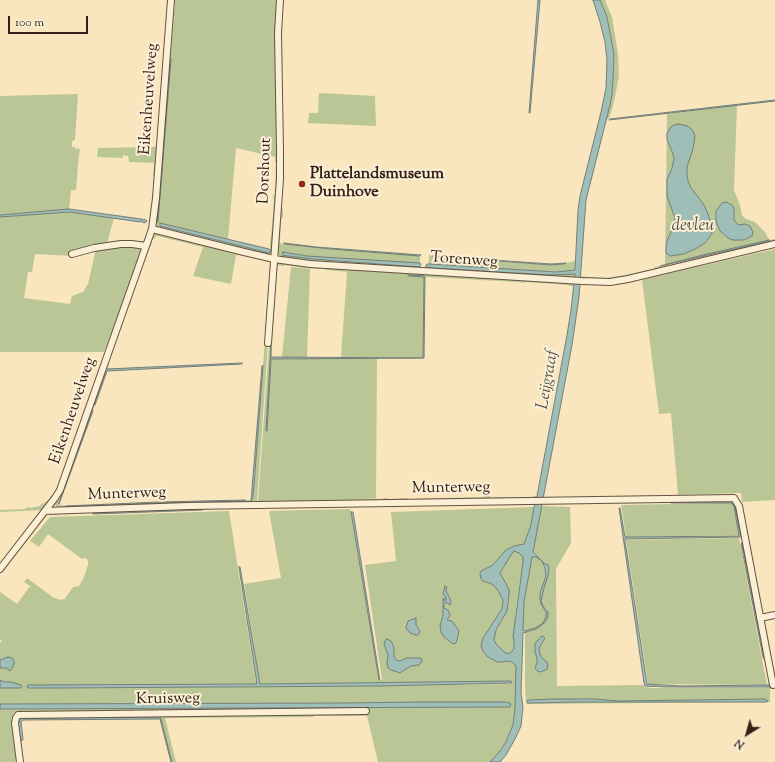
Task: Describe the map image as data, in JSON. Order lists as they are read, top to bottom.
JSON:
{
  "streets": {
    "street": [
      "Eikenheuvelweg",
      "Dorshout",
      "Torenweg",
      "Munterweg",
      "Kruisweg"
    ]
  },
  "crossings": [
    ["Eikenheuvelweg", "Torenweg"],
    ["Eikenheuvelweg", "Munterweg"],
    ["Dorshout", "Torenweg"]
  ],
  "water": ["devleu", "Leijgraaf"],
  "places": ["Plattelandsmuseum Duinhove"],
  "scale_bar": "100 m",
  "north": "bottom left"
}
